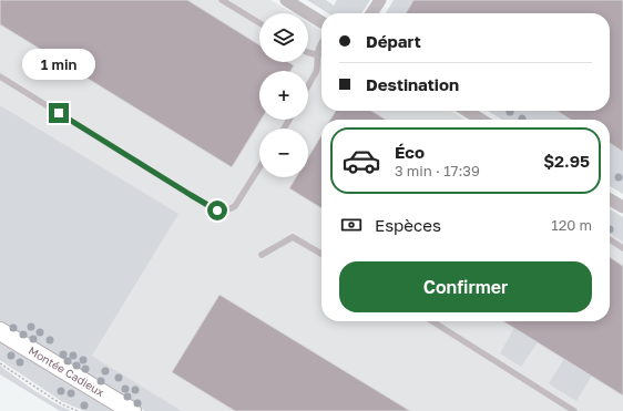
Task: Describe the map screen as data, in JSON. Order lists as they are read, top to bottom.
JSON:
{
  "streets": {
    "street": ["Montée Cadieux"]
  },
  "page": {
    "map_buttons": ["+", "−"],
    "banner": ["Départ", "Destination"],
    "bubble": "1 min",
    "list": [
      {
        "name": "Éco",
        "note": "3 min · 17:39",
        "value": "$2.95"
      }
    ],
    "pay": ["Espèces", "120 m"],
    "buttons": "Confirmer"
  }
}
